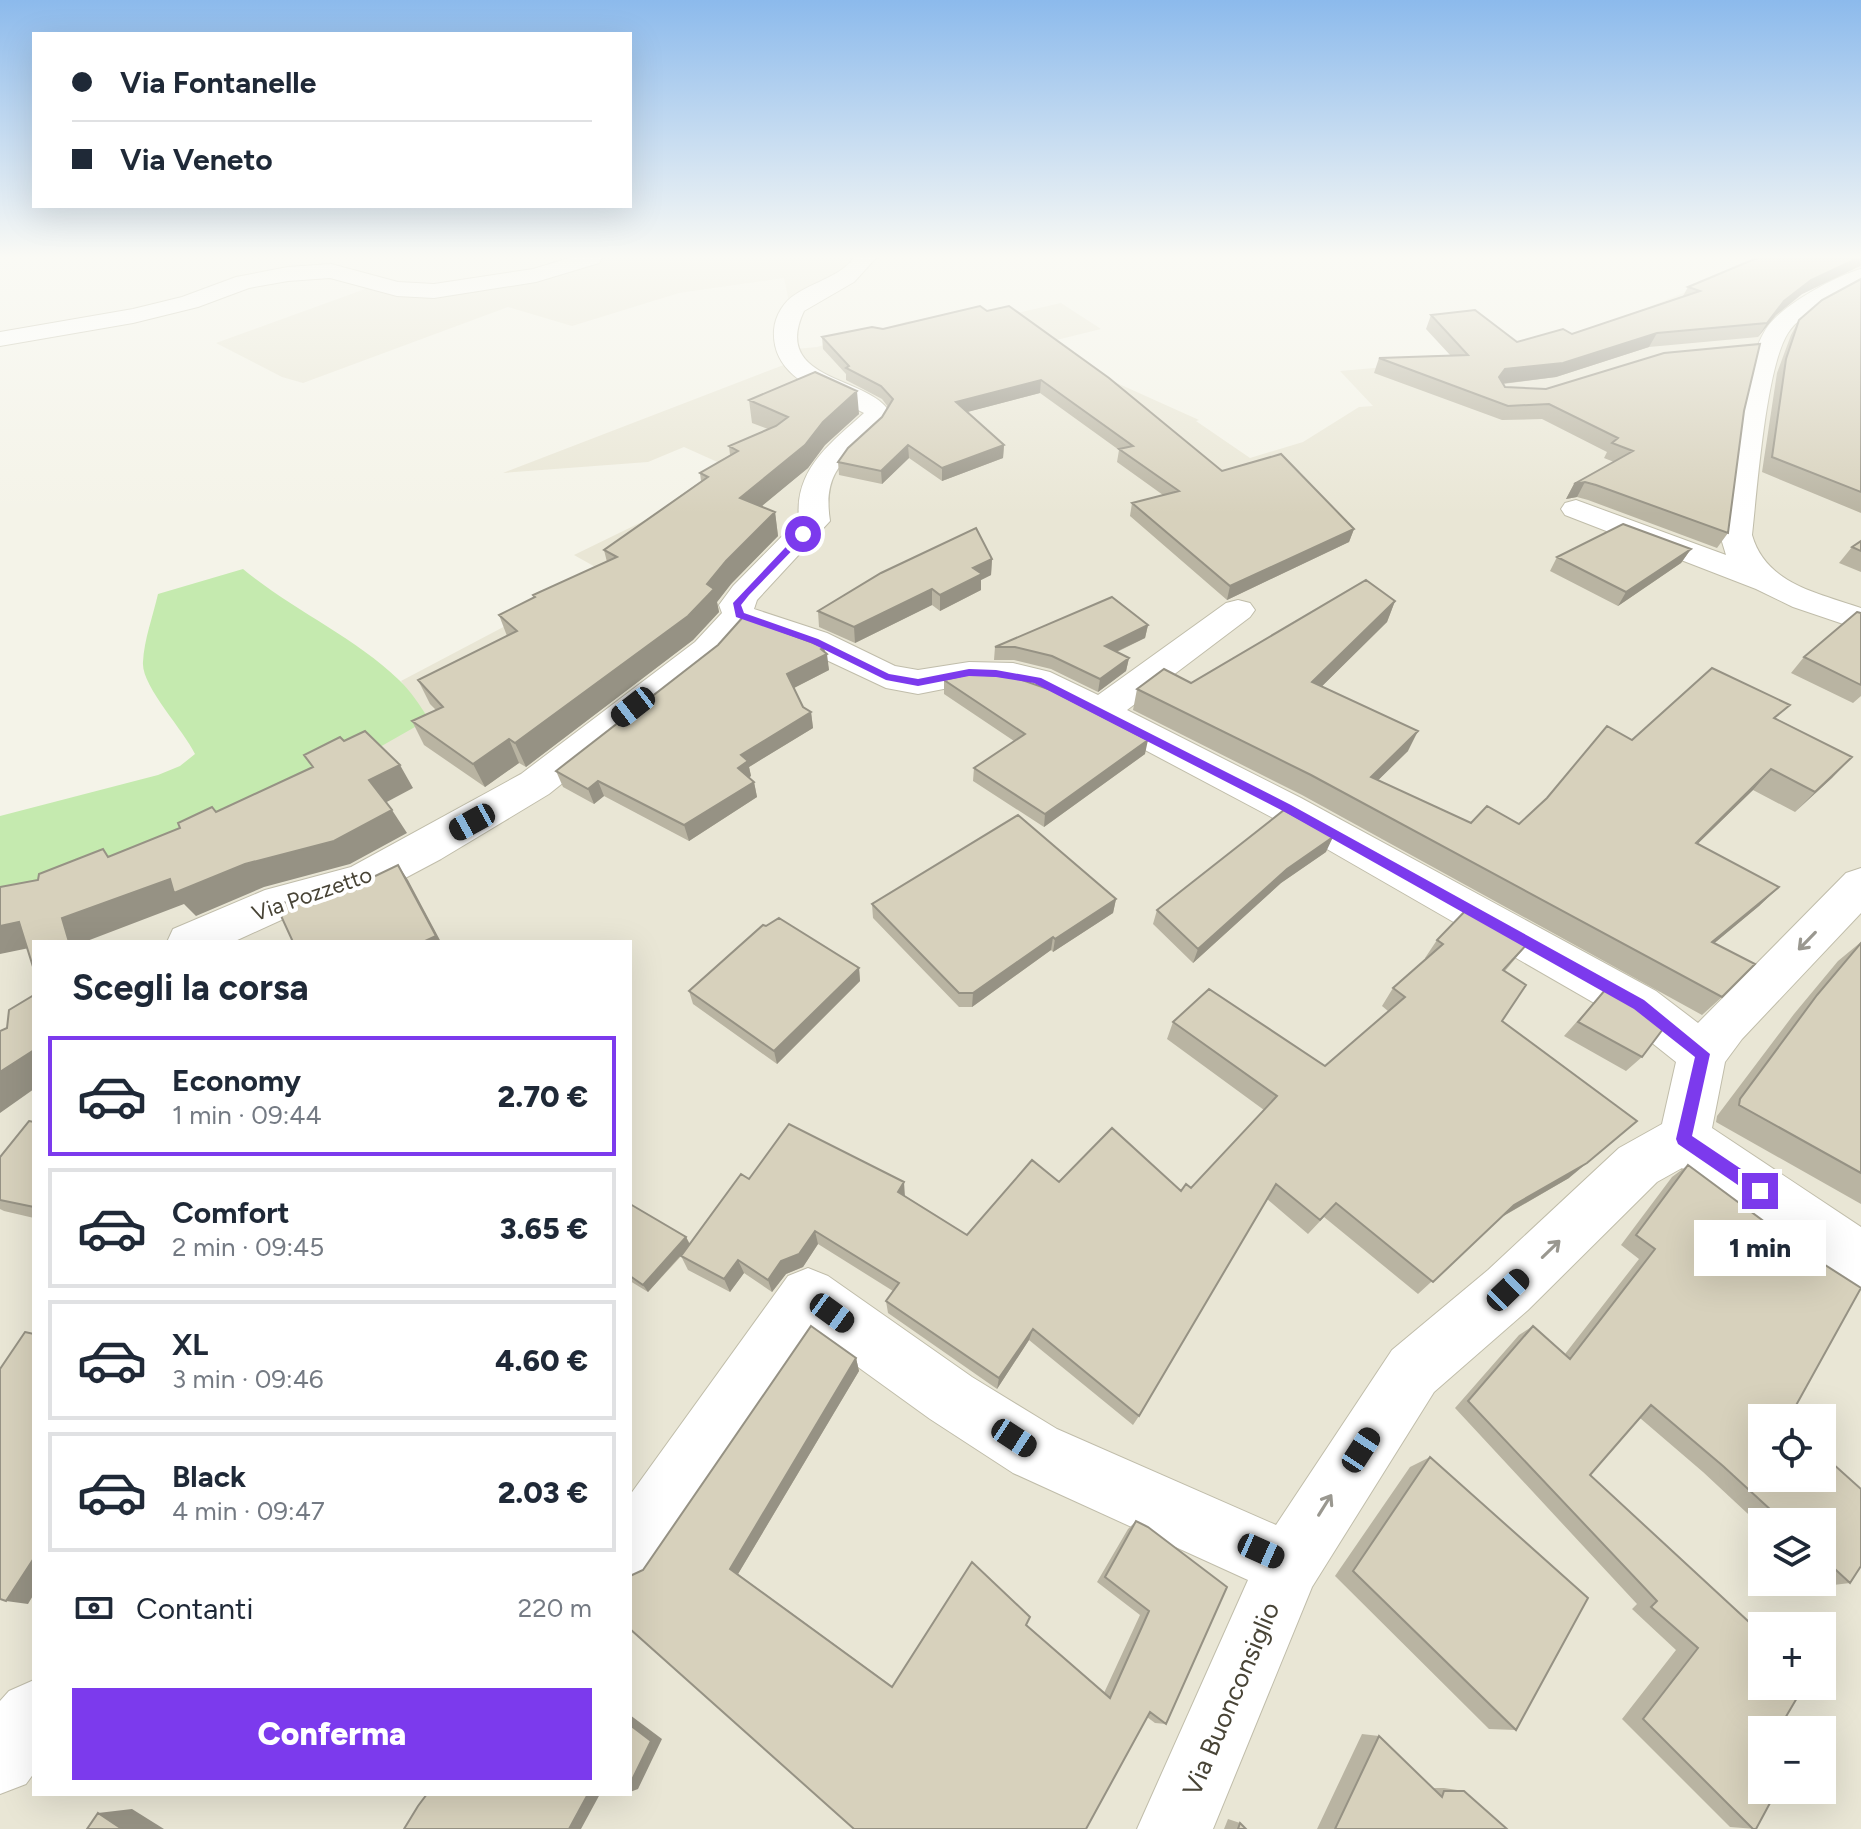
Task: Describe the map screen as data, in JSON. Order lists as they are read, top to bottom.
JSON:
{
  "streets": {
    "street": ["Via Pozzetto", "Via Buonconsiglio"]
  },
  "one_way": ["Via Buonconsiglio"],
  "page": {
    "banner": ["Via Fontanelle", "Via Veneto"],
    "heading": "Scegli la corsa",
    "list": [
      {
        "name": "Economy",
        "note": "1 min · 09:44",
        "value": "2.70 €"
      },
      {
        "name": "Comfort",
        "note": "2 min · 09:45",
        "value": "3.65 €"
      },
      {
        "name": "XL",
        "note": "3 min · 09:46",
        "value": "4.60 €"
      },
      {
        "name": "Black",
        "note": "4 min · 09:47",
        "value": "2.03 €"
      }
    ],
    "bubble": "1 min",
    "map_buttons": ["+", "−"],
    "pay": ["Contanti", "220 m"],
    "buttons": "Conferma"
  }
}
